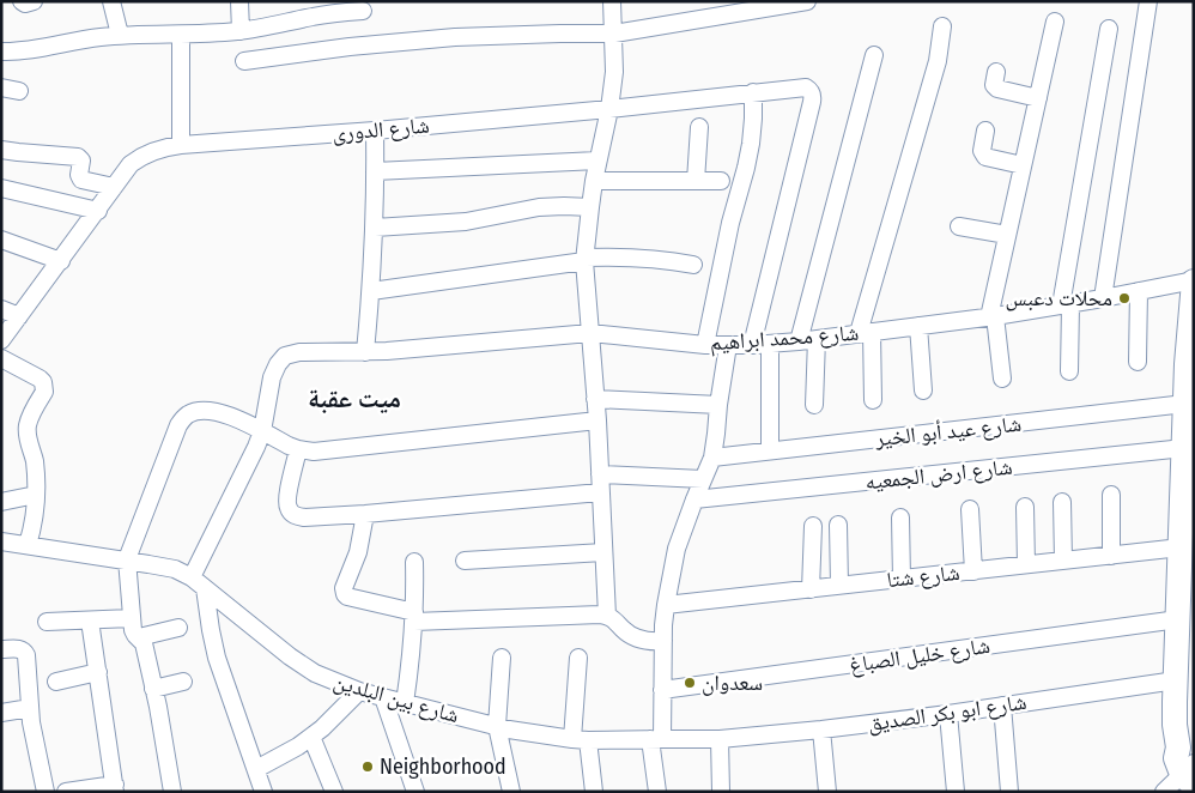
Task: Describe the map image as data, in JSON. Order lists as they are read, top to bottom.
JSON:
{
  "streets": {
    "street": [
      "شارع الدورى",
      "شارع محمد ابراهيم",
      "شارع عيد أبو الخير",
      "شارع ارض الجمعيه",
      "شارع شتا",
      "شارع خليل الصباغ",
      "شارع بين البلدين",
      "شارع ابو بكر الصديق"
    ]
  },
  "crossings": [
    ["شارع الدورى", "شارع محمد ابراهيم"],
    ["شارع عيد أبو الخير", "شارع ارض الجمعيه"],
    ["شارع بين البلدين", "شارع ابو بكر الصديق"]
  ],
  "districts": ["ميت عقبة"],
  "places": ["محلات دعبس", "سعدوان", "Neighborhood"]
}
